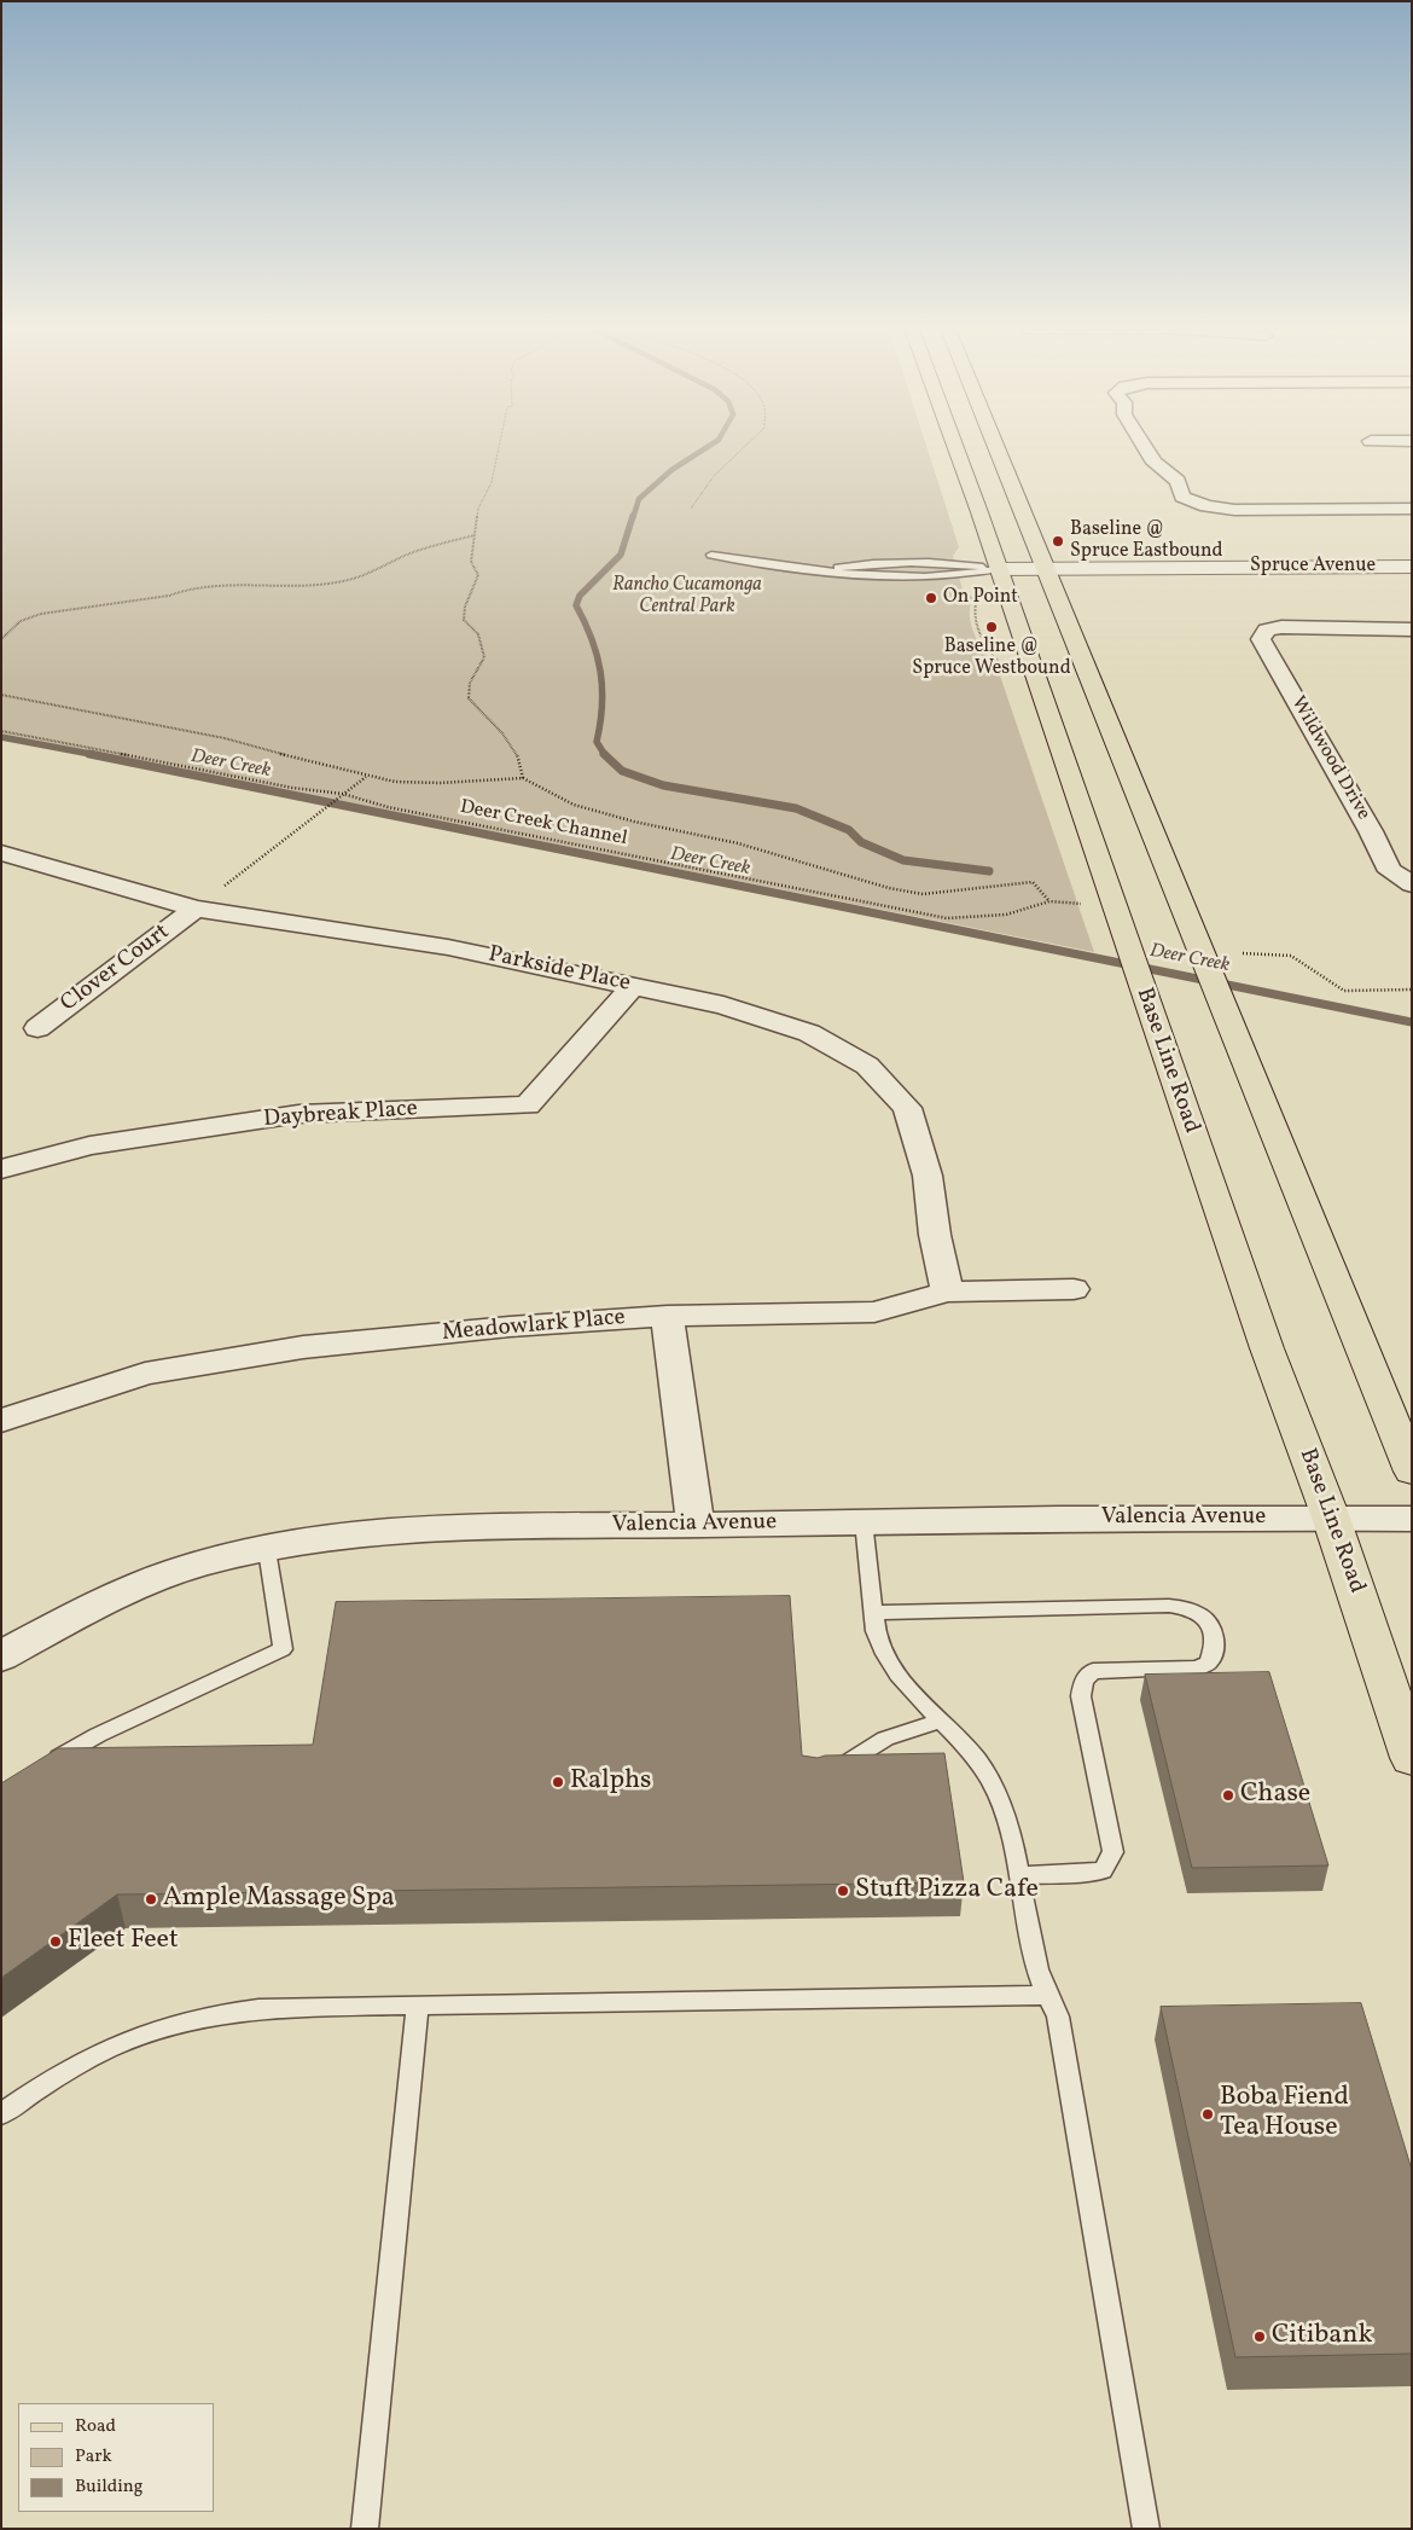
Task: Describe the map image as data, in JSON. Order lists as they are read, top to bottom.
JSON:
{
  "streets": {
    "main road": ["Base Line Road"],
    "street": [
      "Spruce Avenue",
      "Wildwood Drive",
      "Clover Court",
      "Parkside Place",
      "Daybreak Place",
      "Meadowlark Place",
      "Valencia Avenue"
    ],
    "path": ["Deer Creek Channel"]
  },
  "crossings": [
    ["Spruce Avenue", "Base Line Road"],
    ["Clover Court", "Parkside Place"],
    ["Parkside Place", "Daybreak Place"],
    ["Parkside Place", "Meadowlark Place"],
    ["Base Line Road", "Valencia Avenue"]
  ],
  "water": ["Deer Creek"],
  "parks": ["Rancho Cucamonga Central Park"],
  "places": [
    "Baseline @ Spruce Eastbound",
    "On Point",
    "Baseline @ Spruce Westbound",
    "Ralphs",
    "Chase",
    "Stuft Pizza Cafe",
    "Ample Massage Spa",
    "Fleet Feet",
    "Boba Fiend Tea House",
    "Citibank"
  ],
  "legend": ["Road", "Park", "Building"]
}
